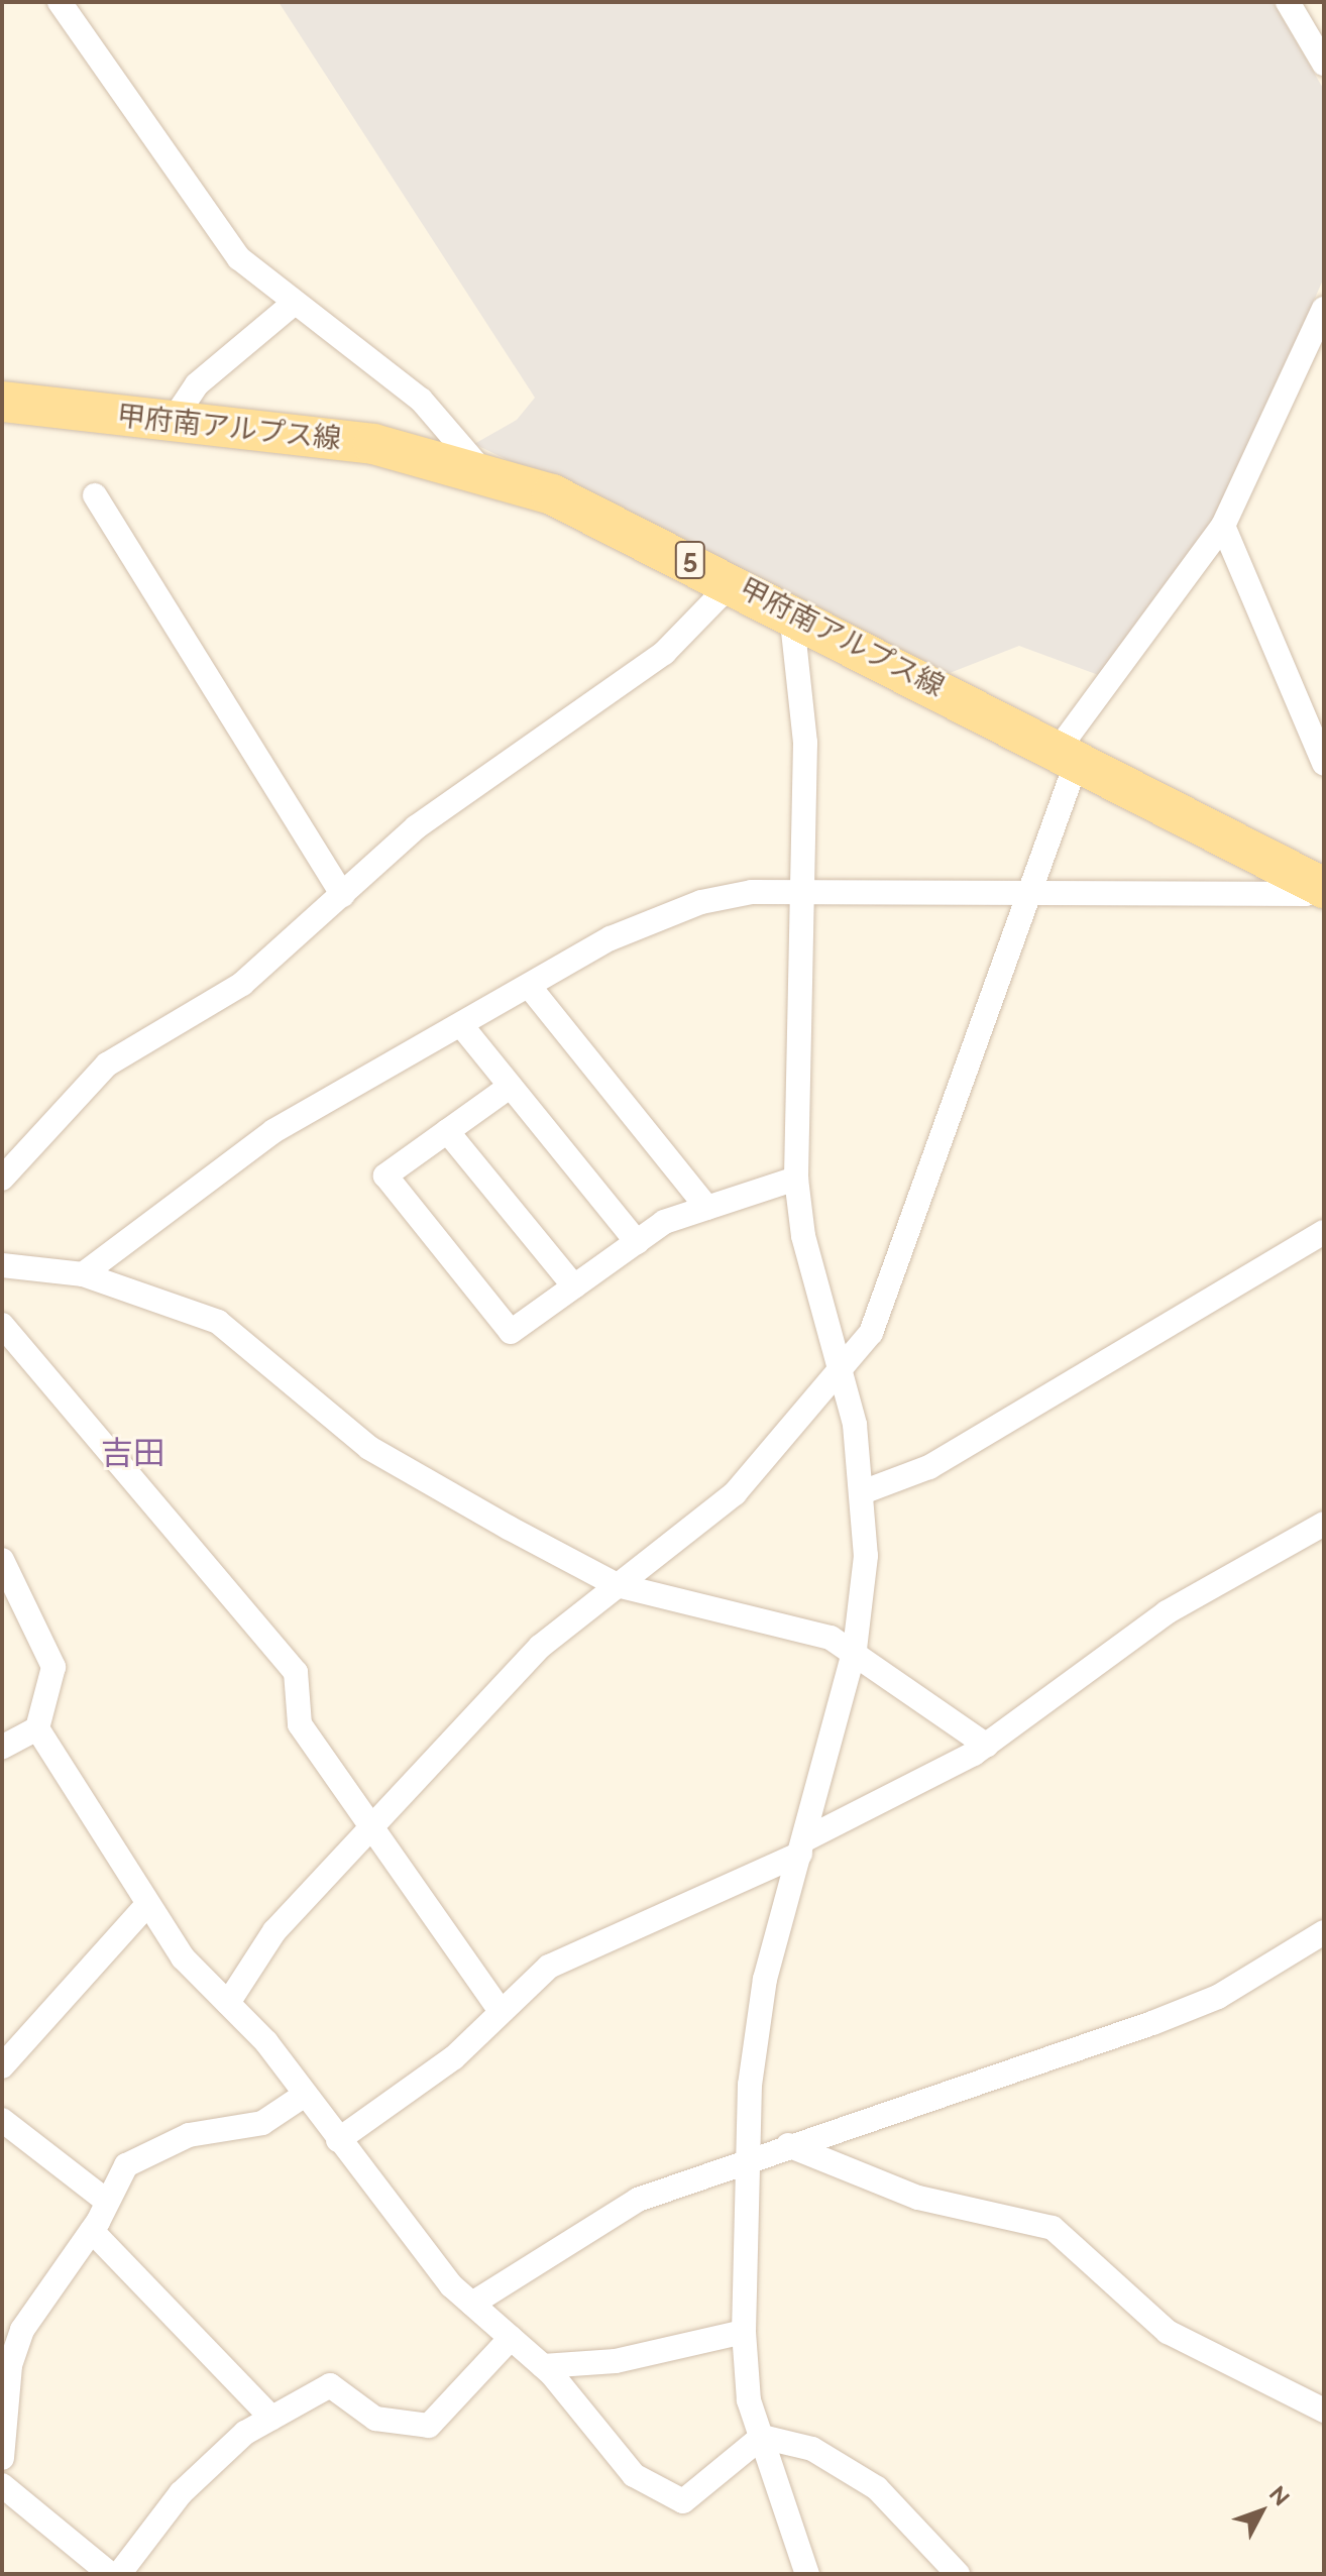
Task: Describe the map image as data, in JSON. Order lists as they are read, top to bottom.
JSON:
{
  "streets": {
    "main road": ["甲府南アルプス線", "5"]
  },
  "districts": ["吉田"],
  "north": "top right"
}
